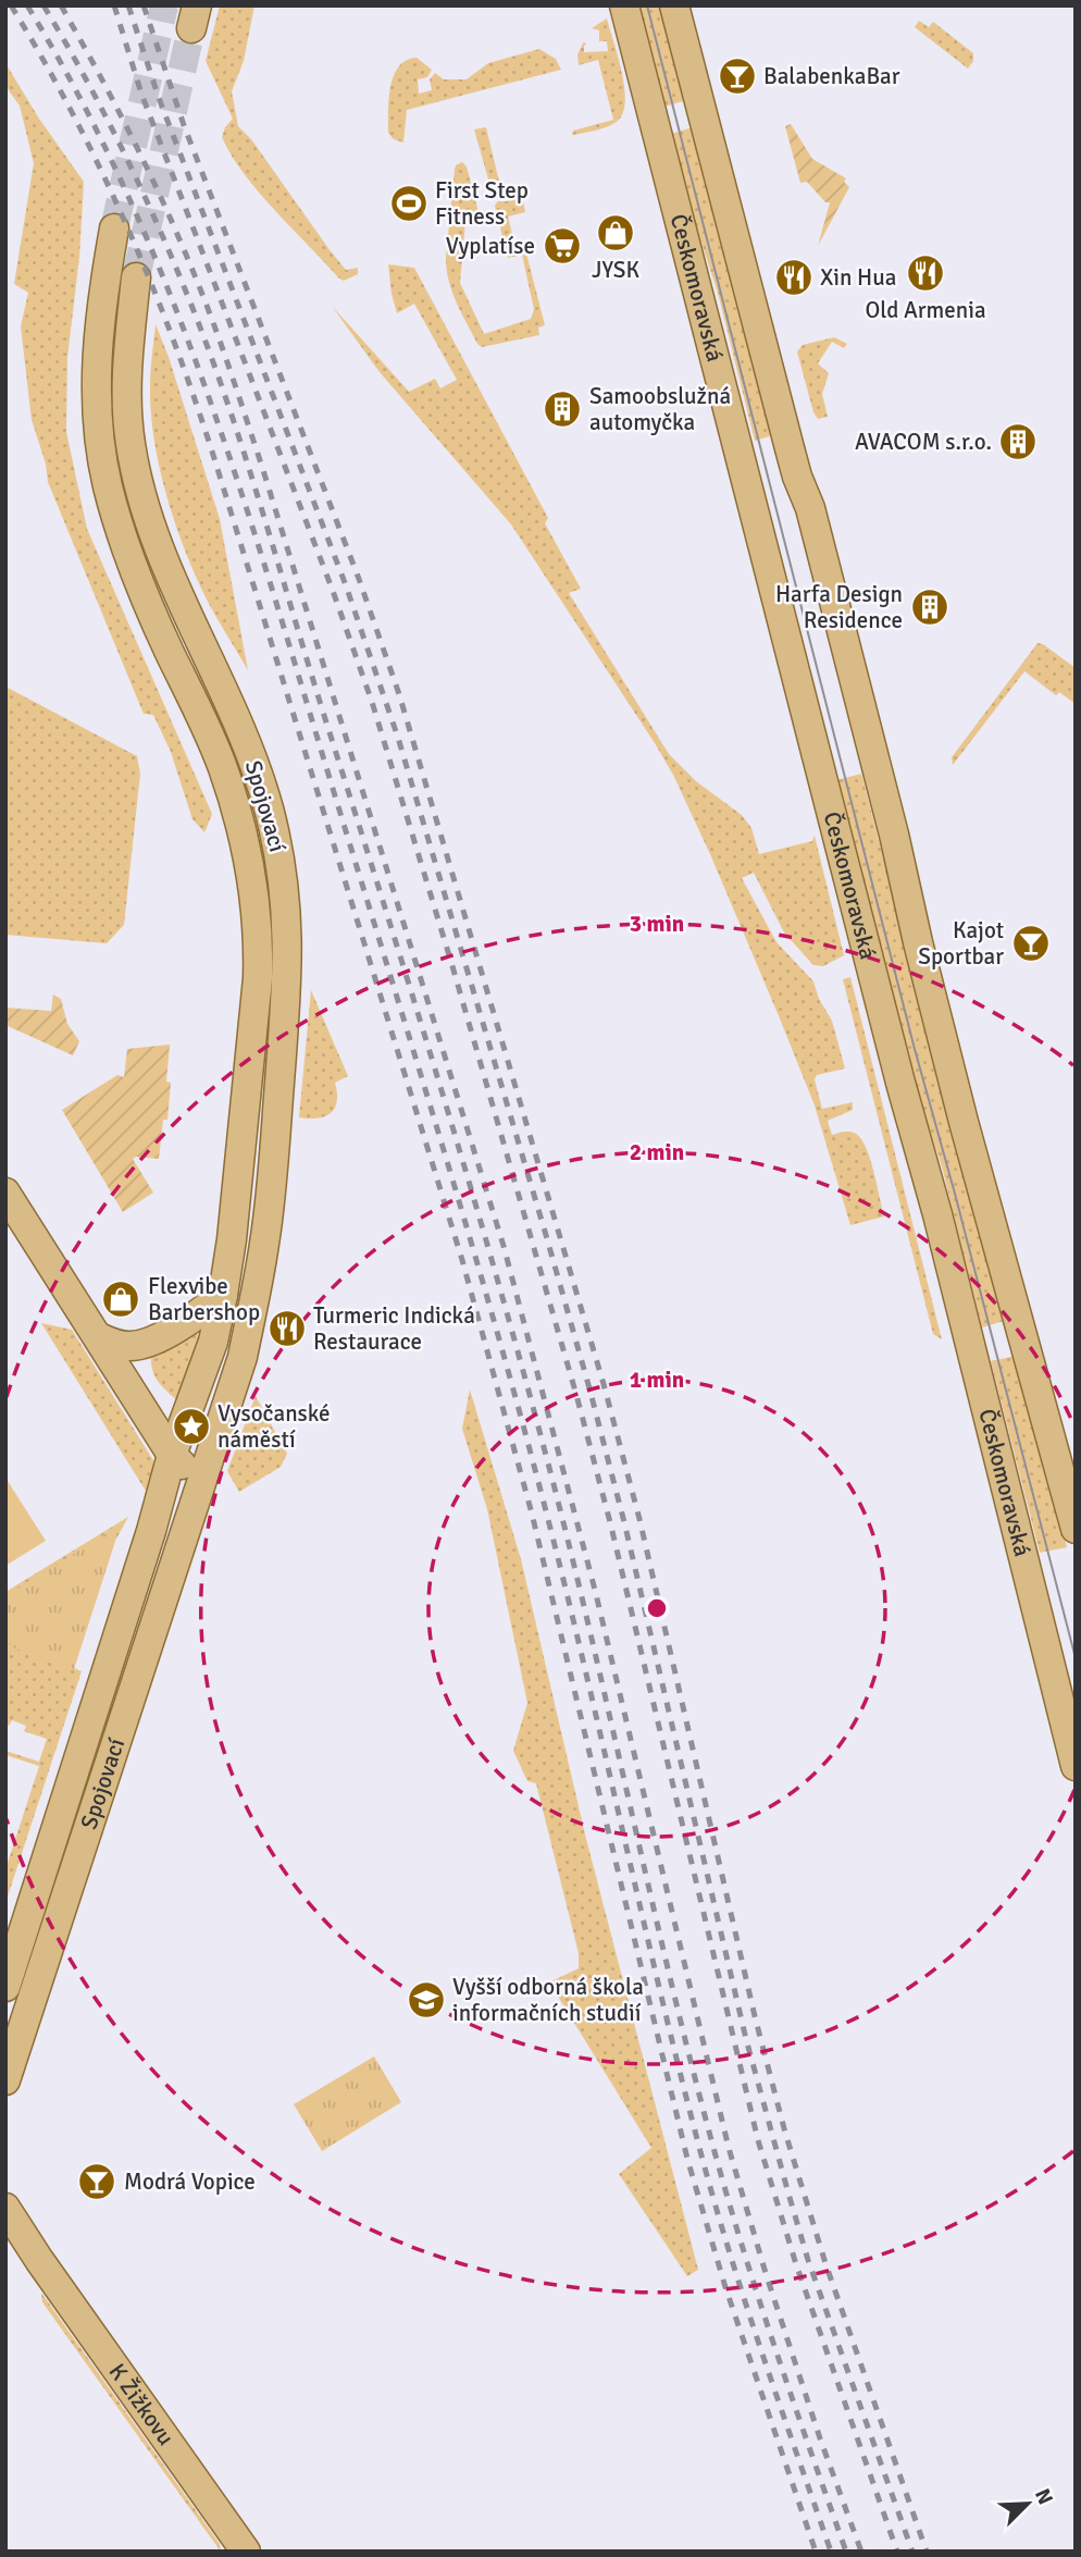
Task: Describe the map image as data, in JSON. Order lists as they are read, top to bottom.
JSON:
{
  "streets": {
    "main road": ["Českomoravská", "Spojovací", "K Žižkovu"]
  },
  "places": {
    "bar": ["BalabenkaBar", "Kajot Sportbar", "Modrá Vopice"],
    "sports": ["First Step Fitness"],
    "shop": ["JYSK", "Flexvibe Barbershop"],
    "supermarket": ["Vyplatíse"],
    "restaurant": ["Old Armenia", "Xin Hua", "Turmeric Indická Restaurace"],
    "building": ["Samoobslužná automyčka", "AVACOM s.r.o.", "Harfa Design Residence"],
    "place": ["Vysočanské náměstí"],
    "school or university": ["Vyšší odborná škola informačních studií"]
  },
  "north": "top right",
  "rings": ["3 min", "2 min", "1 min"]
}
